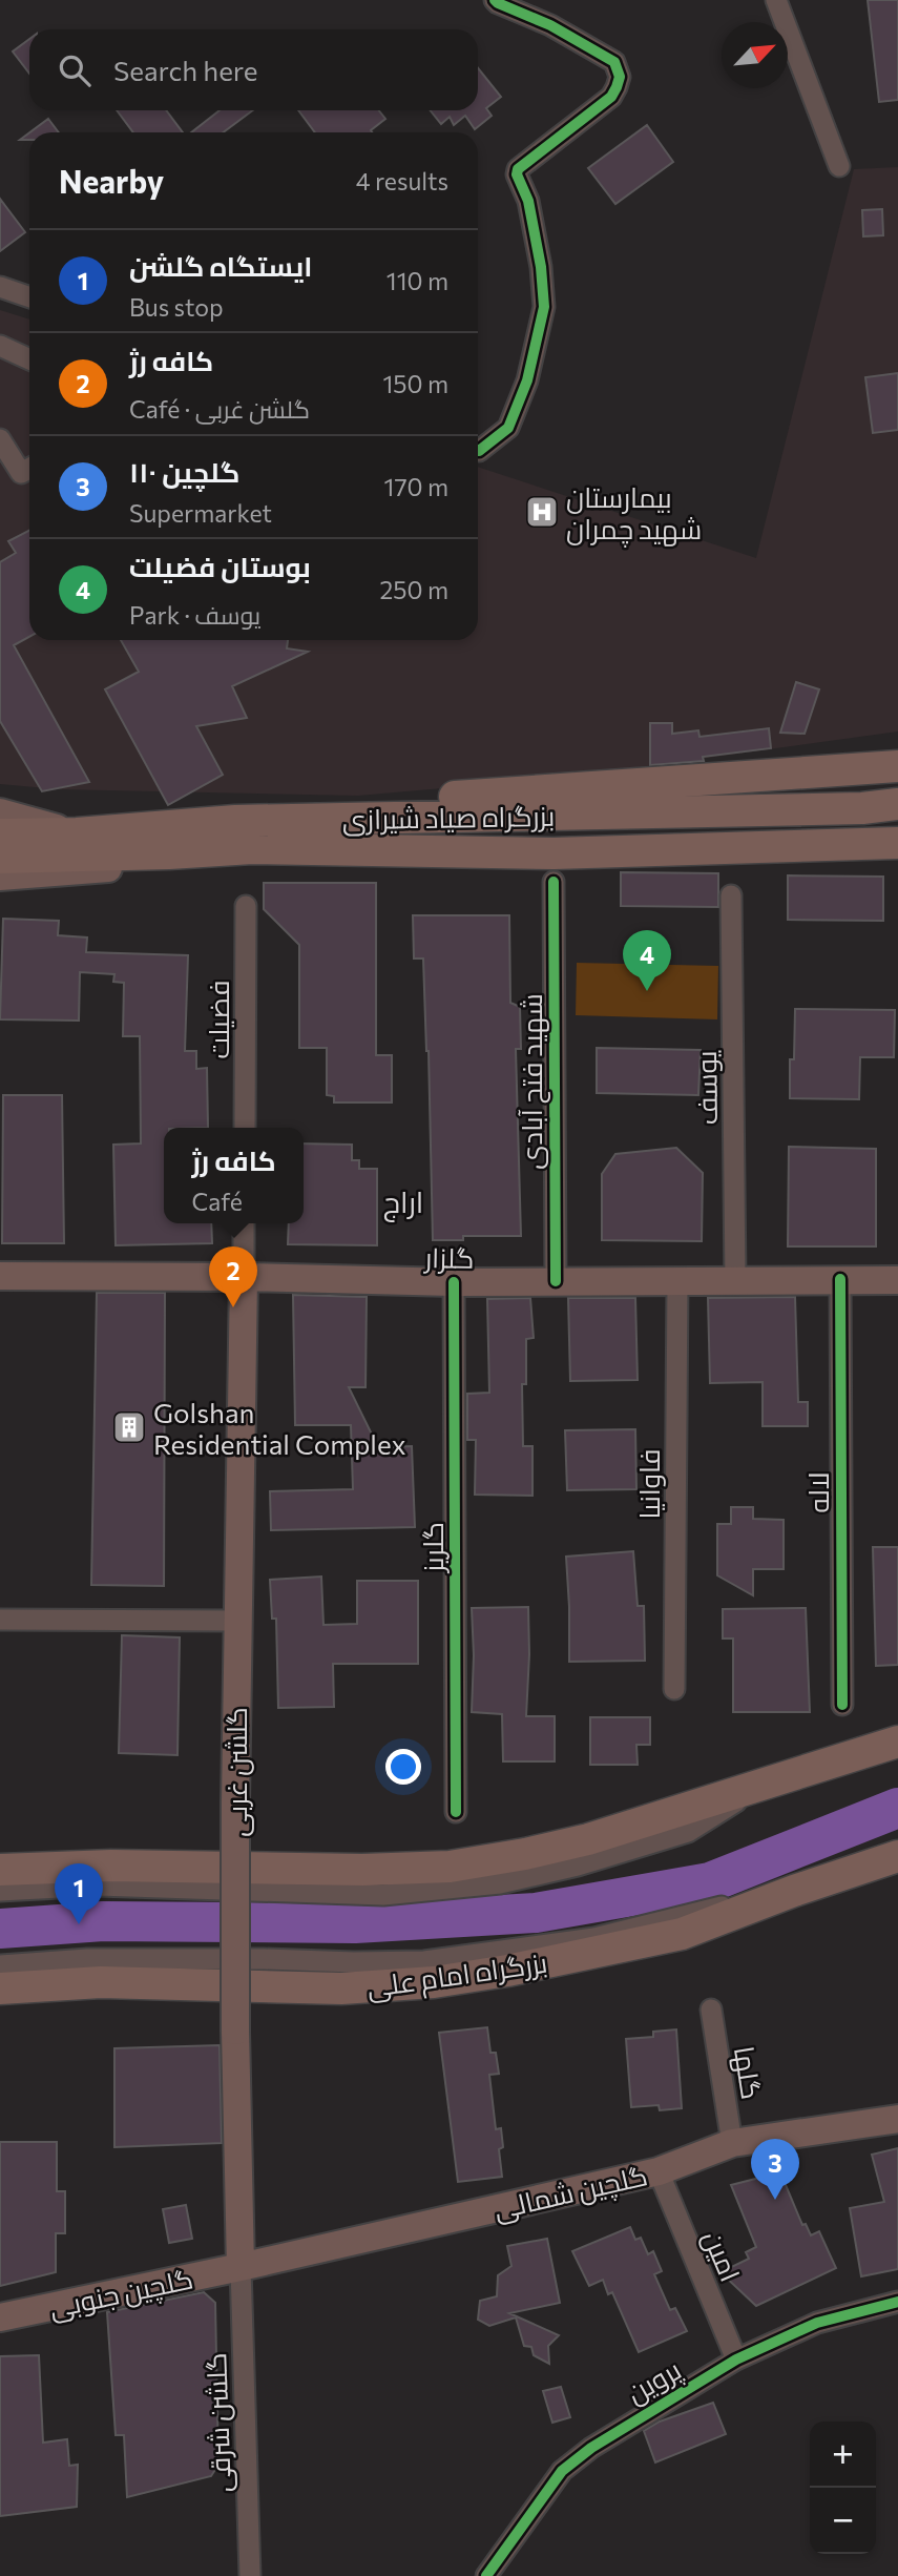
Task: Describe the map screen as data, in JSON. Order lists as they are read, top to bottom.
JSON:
{
  "streets": {
    "highway": ["بزرگراه صیاد شیرازی", "بزرگراه امام علی"],
    "main road": [
      "گلزار",
      "گلشن غربی",
      "گلچین شمالی",
      "گلچین جنوبی"
    ],
    "street": [
      "فضیلت",
      "شهید فتح آبادی",
      "یوسف",
      "فاوانیا",
      "لاله",
      "گلریز",
      "گلها",
      "امین",
      "پروین",
      "گلشن شرقی"
    ]
  },
  "crossings": [
    ["شهید فتح آبادی", "گلزار"],
    ["یوسف", "گلزار"],
    ["گلزار", "فاوانیا"],
    ["گلزار", "لاله"],
    ["گلزار", "گلریز"],
    ["گلزار", "گلشن غربی"],
    ["گلشن غربی", "گلچین شمالی"],
    ["گلشن غربی", "گلچین جنوبی"],
    ["گلشن غربی", "گلشن شرقی"],
    ["گلها", "گلچین شمالی"],
    ["گلچین شمالی", "امین"],
    ["گلچین شمالی", "گلچین جنوبی"],
    ["گلچین شمالی", "گلشن شرقی"],
    ["امین", "پروین"],
    ["گلچین جنوبی", "گلشن شرقی"]
  ],
  "districts": ["اراج"],
  "places": {
    "hospital": ["بیمارستان شهید چمران"],
    "building": ["Golshan Residential Complex"]
  },
  "north": "top right",
  "page": {
    "search": "Search here",
    "heading": ["Nearby", "4 results"],
    "list": [
      {
        "mark": "1",
        "name": "ایستگاه گلشن",
        "note": "Bus stop",
        "value": "110 m"
      },
      {
        "mark": "2",
        "name": "کافه رژ",
        "note": "Café · گلشن غربی",
        "value": "150 m"
      },
      {
        "mark": "3",
        "name": "گلچین ۱۱۰",
        "note": "Supermarket",
        "value": "170 m"
      },
      {
        "mark": "4",
        "name": "بوستان فضیلت",
        "note": "Park · یوسف",
        "value": "250 m"
      }
    ],
    "pins": [
      "4",
      "2",
      "1",
      "3"
    ],
    "popup": ["کافه رژ", "Café"],
    "map_buttons": ["+", "−"]
  }
}
